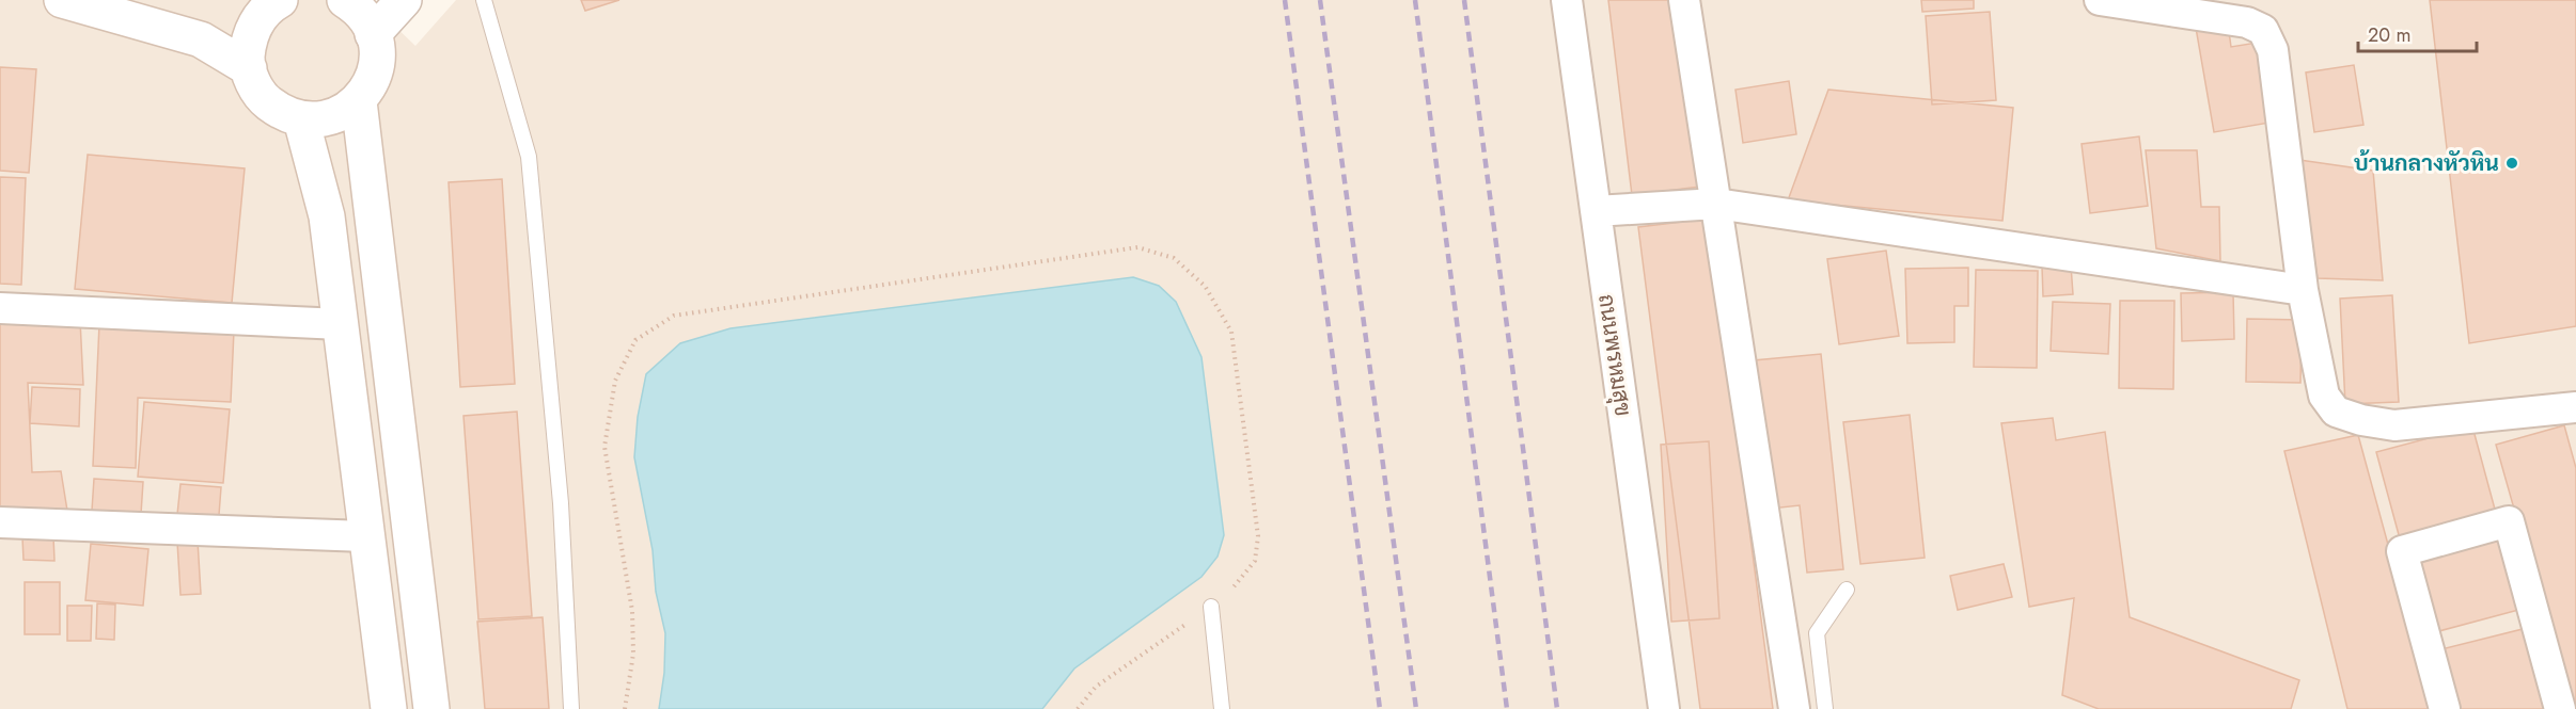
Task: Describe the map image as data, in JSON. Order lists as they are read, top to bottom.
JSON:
{
  "streets": {
    "street": ["ถนนพรหมสุข"]
  },
  "places": ["บ้านกลางหัวหิน"],
  "scale_bar": "20 m"
}
